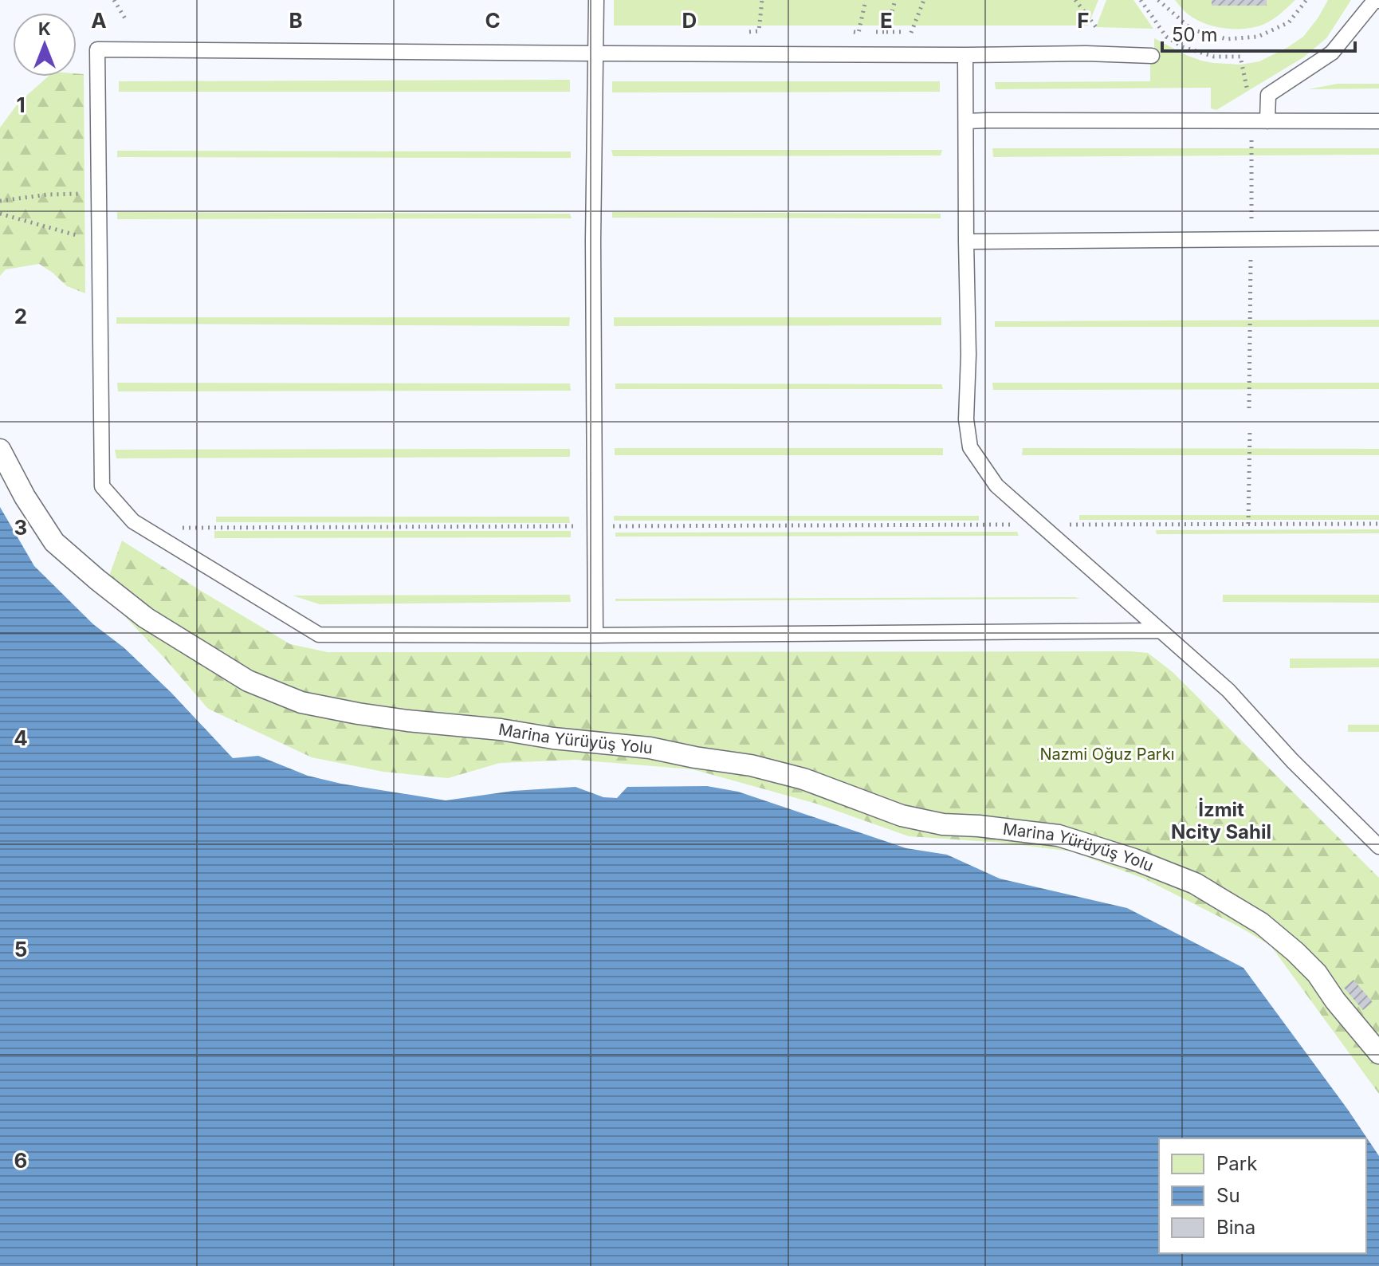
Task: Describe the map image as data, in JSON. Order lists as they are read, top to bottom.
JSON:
{
  "streets": {
    "street": ["Marina Yürüyüş Yolu"]
  },
  "districts": ["İzmit Ncity Sahil"],
  "parks": ["Nazmi Oğuz Parkı"],
  "legend": ["Park", "Su", "Bina"],
  "scale_bar": "50 m",
  "north": "top",
  "grid": {
    "columns": [
      "A",
      "B",
      "C",
      "D",
      "E",
      "F"
    ],
    "rows": [
      "1",
      "2",
      "3",
      "4",
      "5",
      "6"
    ]
  }
}
